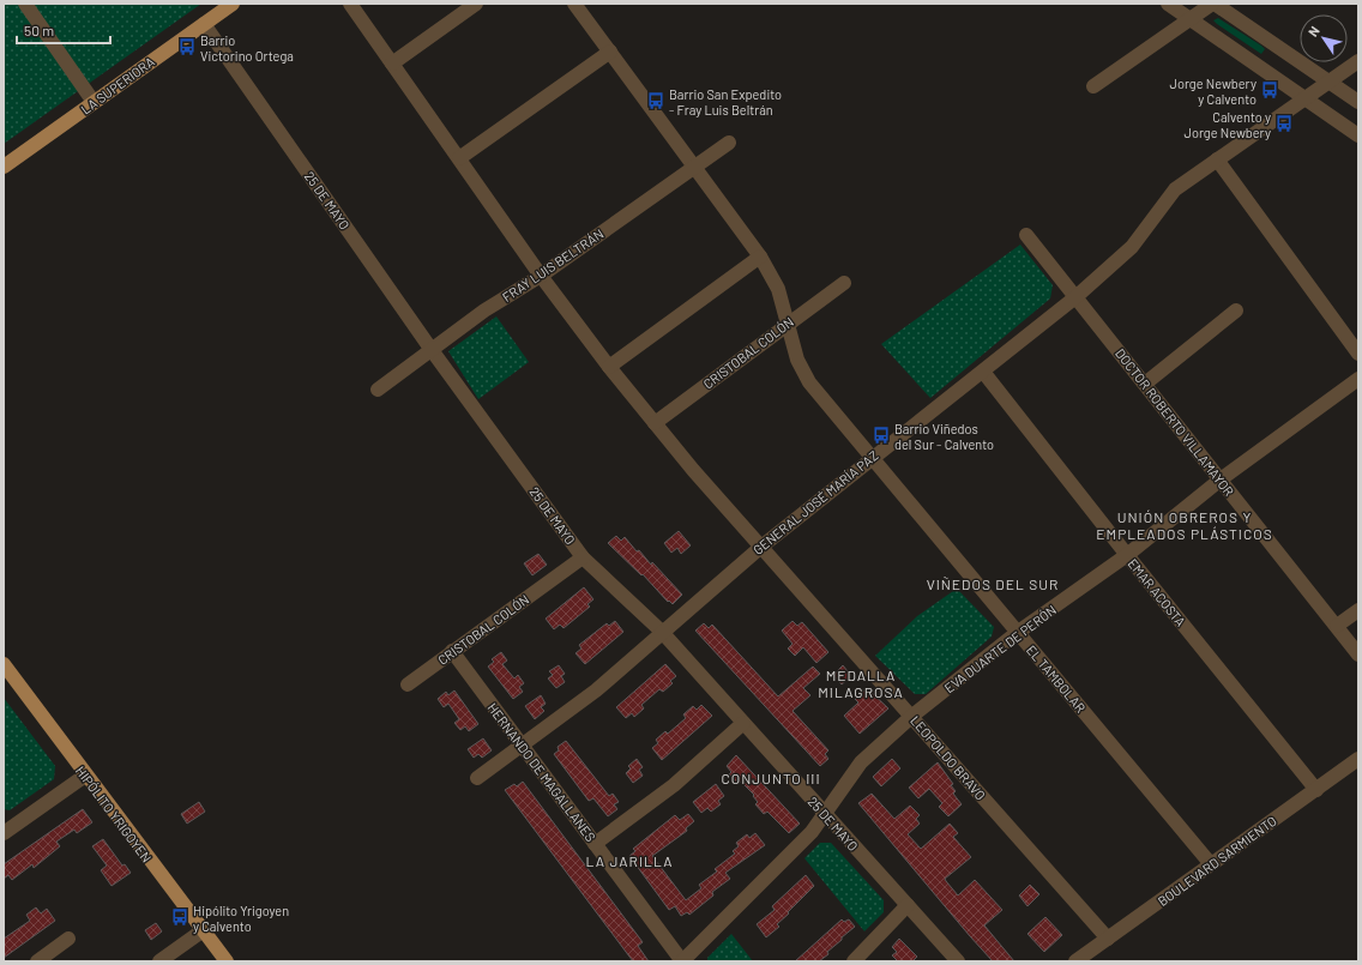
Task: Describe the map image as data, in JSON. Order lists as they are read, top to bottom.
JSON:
{
  "streets": {
    "main road": ["LA SUPERIORA", "HIPÓLITO YRIGOYEN"],
    "street": [
      "25 DE MAYO",
      "FRAY LUIS BELTRÁN",
      "CRISTOBAL COLÓN",
      "DOCTOR ROBERTO VILLAMAYOR",
      "GENERAL JOSÉ MARÍA PAZ",
      "EMAR ACOSTA",
      "EVA DUARTE DE PERÓN",
      "EL TAMBOLAR",
      "LEOPOLDO BRAVO",
      "HERNANDO DE MAGALLANES",
      "BOULEVARD SARMIENTO"
    ]
  },
  "crossings": [
    ["LA SUPERIORA", "25 DE MAYO"],
    ["25 DE MAYO", "FRAY LUIS BELTRÁN"],
    ["25 DE MAYO", "CRISTOBAL COLÓN"],
    ["25 DE MAYO", "GENERAL JOSÉ MARÍA PAZ"],
    ["25 DE MAYO", "EVA DUARTE DE PERÓN"],
    ["FRAY LUIS BELTRÁN", "EL TAMBOLAR"],
    ["FRAY LUIS BELTRÁN", "LEOPOLDO BRAVO"],
    ["CRISTOBAL COLÓN", "EL TAMBOLAR"],
    ["CRISTOBAL COLÓN", "LEOPOLDO BRAVO"],
    ["CRISTOBAL COLÓN", "HERNANDO DE MAGALLANES"],
    ["DOCTOR ROBERTO VILLAMAYOR", "GENERAL JOSÉ MARÍA PAZ"],
    ["DOCTOR ROBERTO VILLAMAYOR", "EVA DUARTE DE PERÓN"],
    ["GENERAL JOSÉ MARÍA PAZ", "EMAR ACOSTA"],
    ["GENERAL JOSÉ MARÍA PAZ", "EL TAMBOLAR"],
    ["GENERAL JOSÉ MARÍA PAZ", "LEOPOLDO BRAVO"],
    ["GENERAL JOSÉ MARÍA PAZ", "HERNANDO DE MAGALLANES"],
    ["EMAR ACOSTA", "EVA DUARTE DE PERÓN"],
    ["EMAR ACOSTA", "BOULEVARD SARMIENTO"],
    ["EVA DUARTE DE PERÓN", "EL TAMBOLAR"],
    ["EVA DUARTE DE PERÓN", "LEOPOLDO BRAVO"],
    ["EVA DUARTE DE PERÓN", "HERNANDO DE MAGALLANES"],
    ["EL TAMBOLAR", "BOULEVARD SARMIENTO"],
    ["LEOPOLDO BRAVO", "BOULEVARD SARMIENTO"]
  ],
  "districts": [
    "UNIÓN OBREROS Y EMPLEADOS PLÁSTICOS",
    "VIÑEDOS DEL SUR",
    "MEDALLA MILAGROSA",
    "CONJUNTO III",
    "LA JARILLA"
  ],
  "places": {
    "bus stop": [
      "Barrio Victorino Ortega",
      "Jorge Newbery y Calvento",
      "Barrio San Expedito - Fray Luis Beltrán",
      "Calvento y Jorge Newbery",
      "Barrio Viñedos del Sur - Calvento",
      "Hipólito Yrigoyen y Calvento"
    ]
  },
  "scale_bar": "50 m",
  "north": "top left"
}
